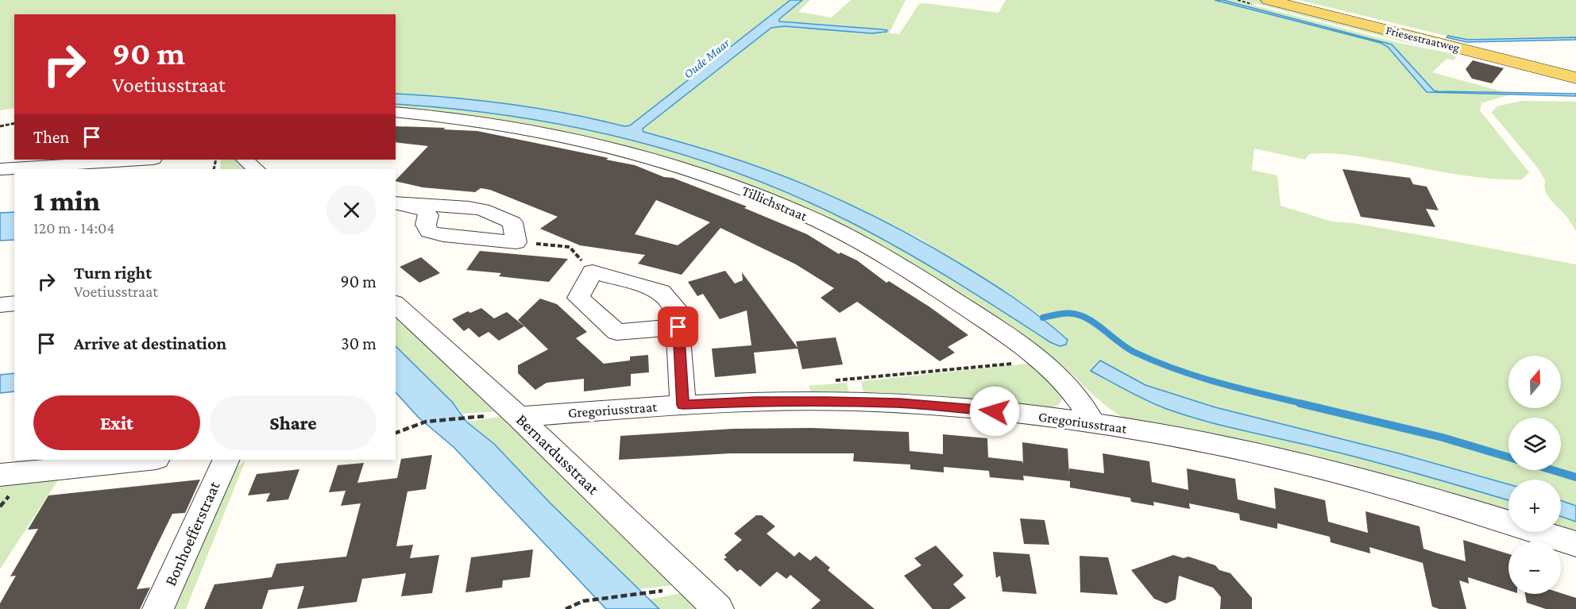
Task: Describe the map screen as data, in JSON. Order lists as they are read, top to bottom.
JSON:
{
  "streets": {
    "main road": ["Friesestraatweg"],
    "street": [
      "Tillichstraat",
      "Gregoriusstraat",
      "Bernardusstraat",
      "Bonhoefferstraat"
    ]
  },
  "crossings": [
    ["Tillichstraat", "Gregoriusstraat"],
    ["Gregoriusstraat", "Bernardusstraat"]
  ],
  "water": ["Oude Maar"],
  "north": "top",
  "page": {
    "turn": ["90 m", "Voetiusstraat"],
    "then": "Then",
    "heading": ["1 min", "120 m · 14:04"],
    "list": [
      {
        "name": "Turn right",
        "note": "Voetiusstraat",
        "value": "90 m"
      },
      {
        "name": "Arrive at destination",
        "value": "30 m"
      }
    ],
    "map_buttons": ["+", "−"],
    "buttons": ["Exit", "Share"]
  }
}
